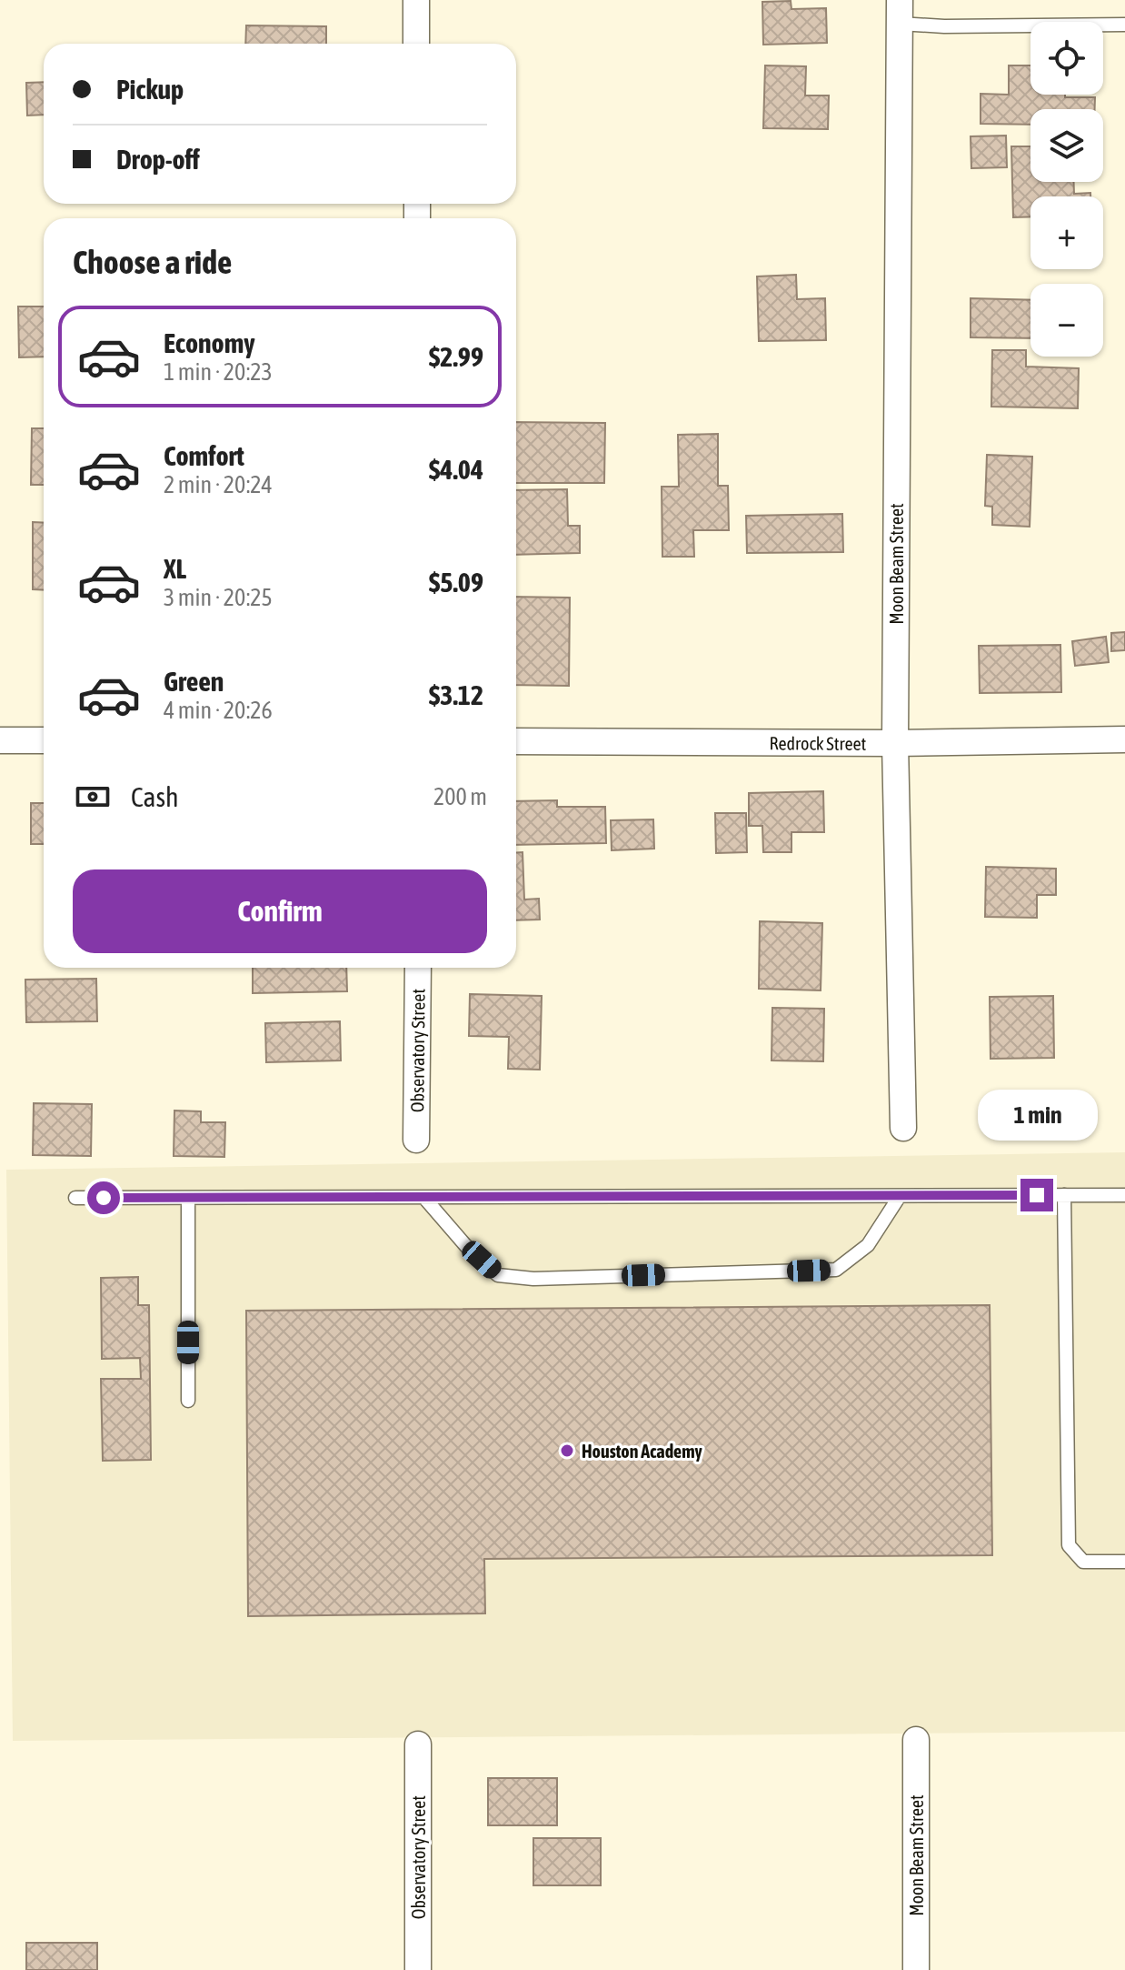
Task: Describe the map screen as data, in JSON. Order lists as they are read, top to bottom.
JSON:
{
  "streets": {
    "street": ["Moon Beam Street", "Redrock Street", "Observatory Street"]
  },
  "crossings": [
    ["Moon Beam Street", "Redrock Street"]
  ],
  "places": ["Houston Academy"],
  "page": {
    "map_buttons": ["+", "−"],
    "banner": ["Pickup", "Drop-off"],
    "heading": "Choose a ride",
    "list": [
      {
        "name": "Economy",
        "note": "1 min · 20:23",
        "value": "$2.99"
      },
      {
        "name": "Comfort",
        "note": "2 min · 20:24",
        "value": "$4.04"
      },
      {
        "name": "XL",
        "note": "3 min · 20:25",
        "value": "$5.09"
      },
      {
        "name": "Green",
        "note": "4 min · 20:26",
        "value": "$3.12"
      }
    ],
    "pay": ["Cash", "200 m"],
    "buttons": "Confirm",
    "bubble": "1 min"
  }
}
